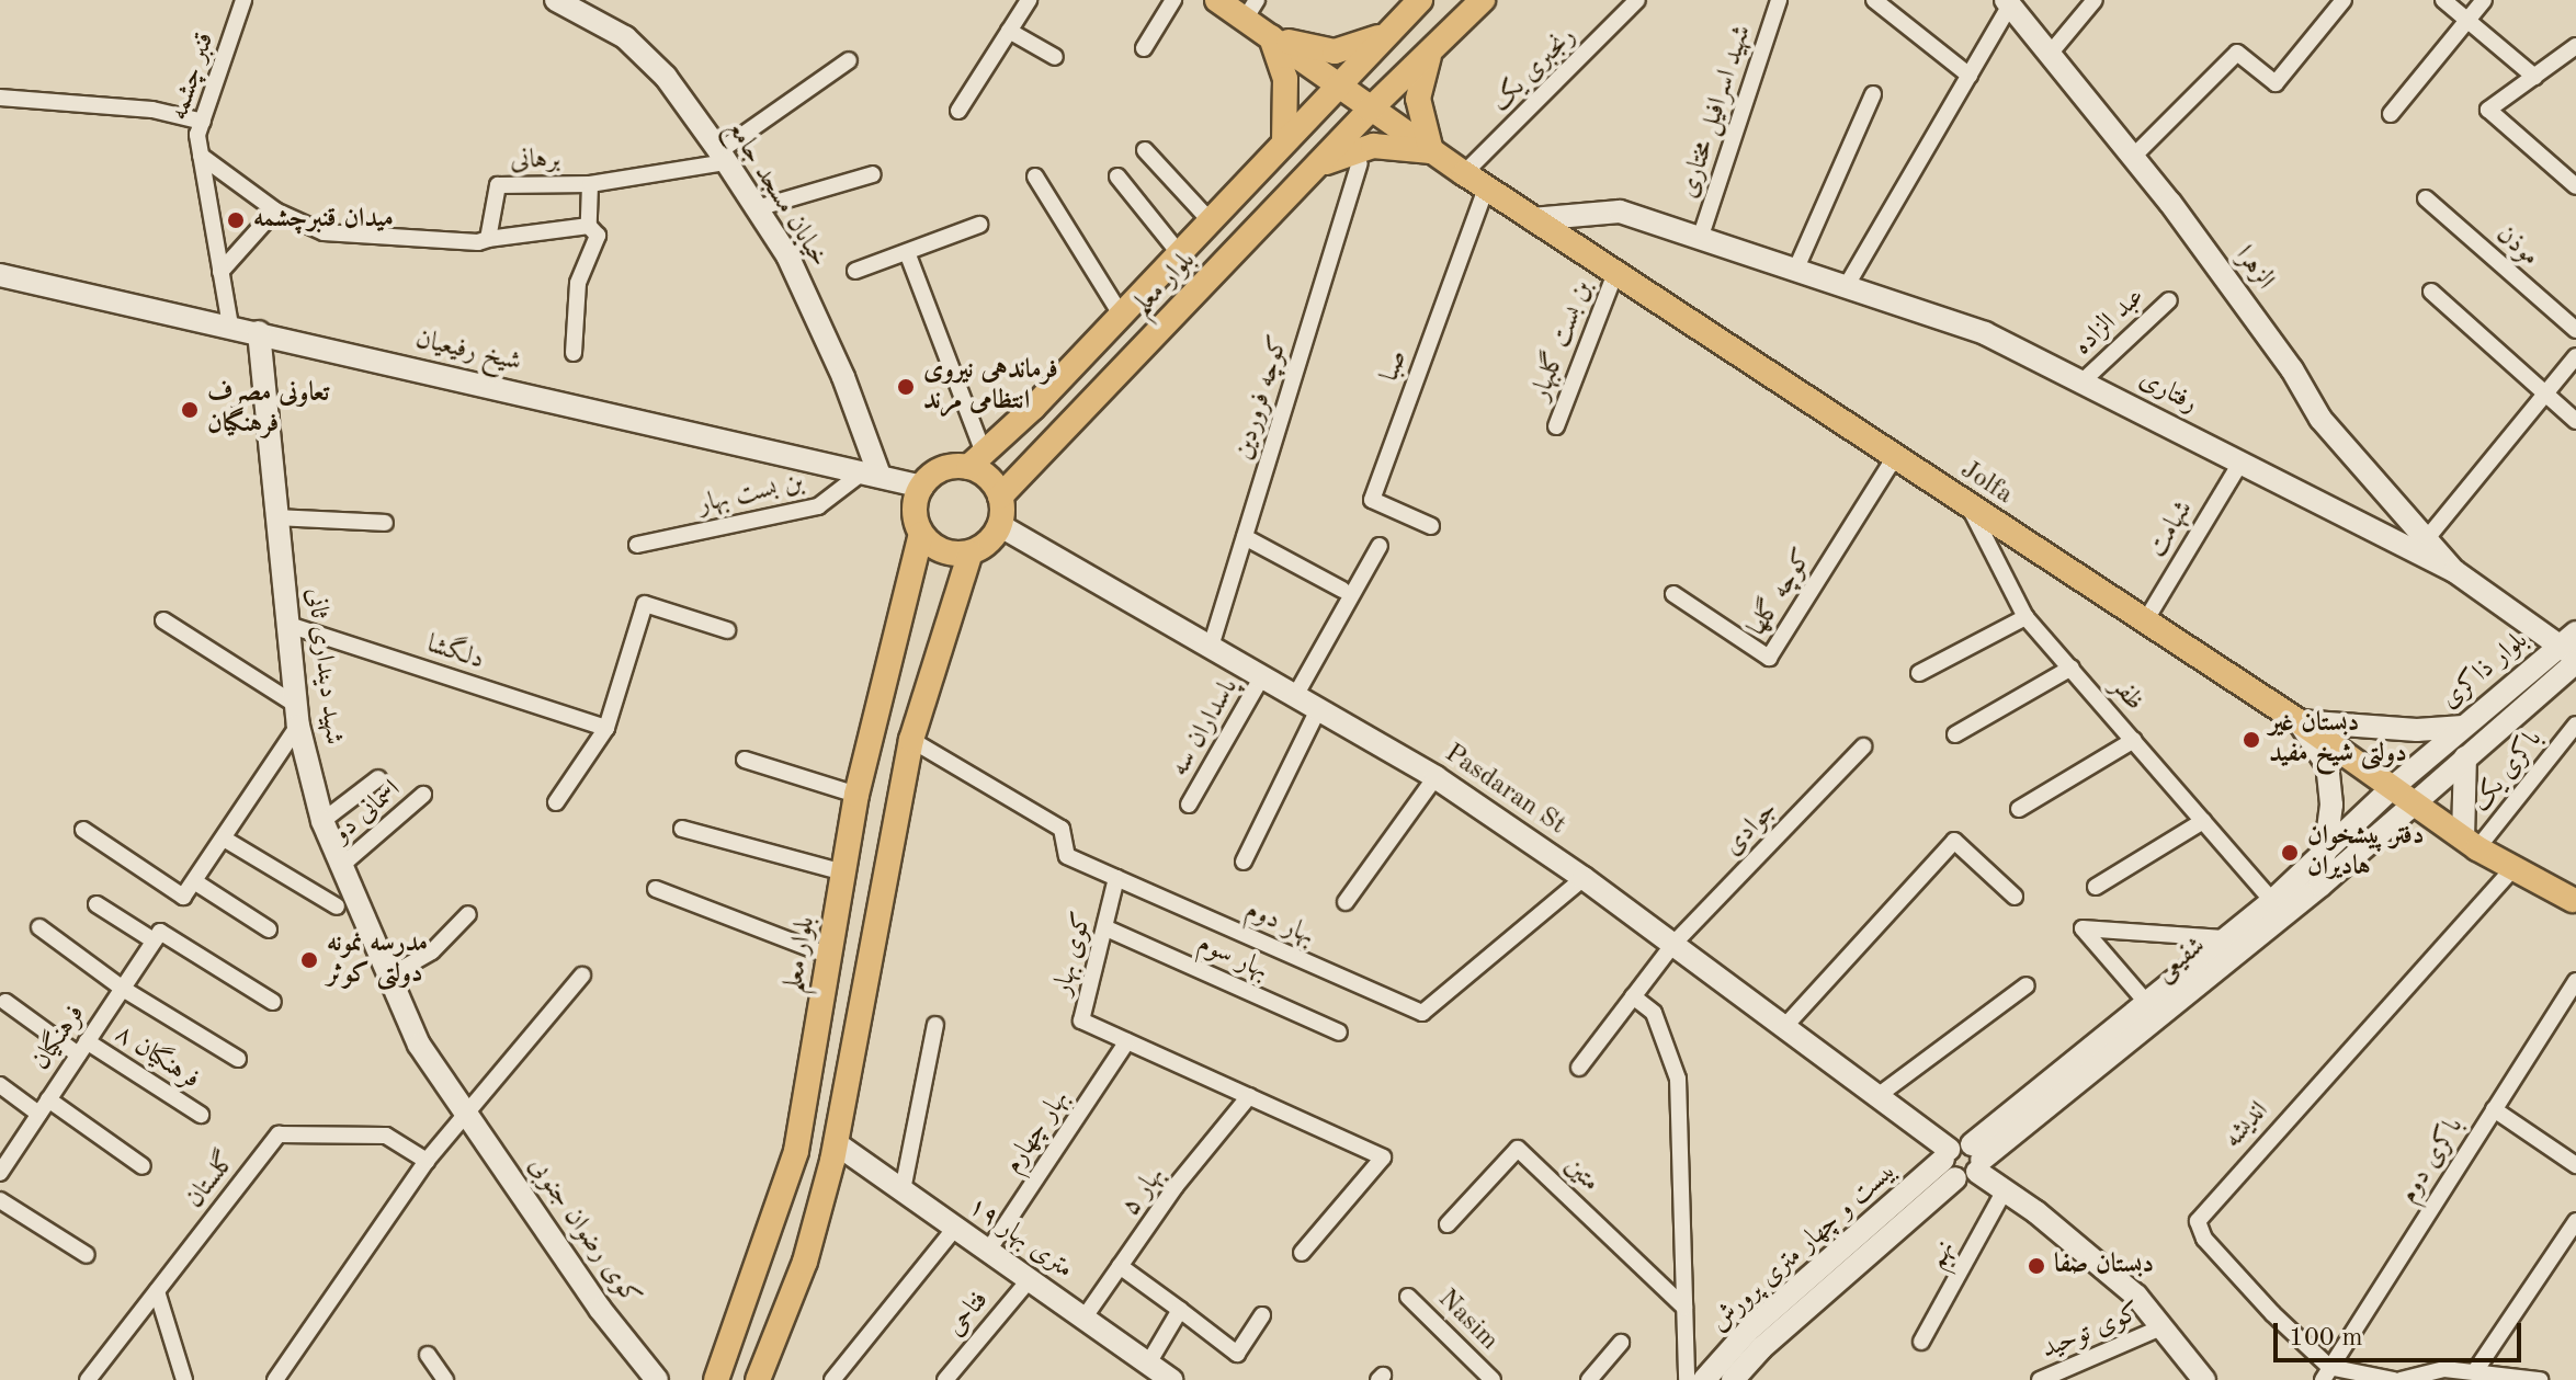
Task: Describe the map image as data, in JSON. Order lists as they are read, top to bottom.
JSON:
{
  "streets": {
    "main road": ["بلوار معلم", "Jolfa"],
    "street": [
      "رنجبری یک",
      "قنبر چشمه",
      "شهید اسرافیل مختاری",
      "برهانی",
      "خیابان مسجد جامع",
      "موذن",
      "الزهرا",
      "عبد الزاده",
      "بن بست گلبهار",
      "شیخ رفیعیان",
      "صبا",
      "رفتاری",
      "کوچه فروردین",
      "بن بست بهار",
      "شهامت",
      "کوچه گلها",
      "دلگشا",
      "شهید دینداری ثانی",
      "بلوار ذاکری",
      "ظفر",
      "پاسداران سه",
      "باکری یک",
      "Pasdaran St",
      "اسمانی دو",
      "جوادی",
      "بهار دوم",
      "کوی بهار",
      "بهار سوم",
      "شفیعی",
      "فرهنگیان",
      "فرهنگیان ۸",
      "اندیشه",
      "بهار چهارم",
      "باکری دوم",
      "متین",
      "گلستان",
      "بهار ۵",
      "کوی رضوان جنوبی",
      "۱۹ متری بهار",
      "بیست و چهار متری پرورش",
      "نهم",
      "فتاحی",
      "Nasim",
      "کوی توحید"
    ]
  },
  "crossings": [
    ["رنجبری یک", "Jolfa"],
    ["قنبر چشمه", "شیخ رفیعیان"],
    ["شهید اسرافیل مختاری", "رفتاری"],
    ["خیابان مسجد جامع", "شیخ رفیعیان"],
    ["خیابان مسجد جامع", "بن بست بهار"],
    ["الزهرا", "رفتاری"],
    ["بلوار معلم", "شیخ رفیعیان"],
    ["بلوار معلم", "Jolfa"],
    ["بلوار معلم", "Pasdaran St"],
    ["عبد الزاده", "رفتاری"],
    ["بن بست گلبهار", "Jolfa"],
    ["شیخ رفیعیان", "بن بست بهار"],
    ["شیخ رفیعیان", "شهید دینداری ثانی"],
    ["شیخ رفیعیان", "Pasdaran St"],
    ["صبا", "Jolfa"],
    ["رفتاری", "Jolfa"],
    ["رفتاری", "شهامت"],
    ["کوچه فروردین", "Pasdaran St"],
    ["Jolfa", "شهامت"],
    ["Jolfa", "کوچه گلها"],
    ["Jolfa", "بلوار ذاکری"],
    ["Jolfa", "ظفر"],
    ["Jolfa", "باکری یک"],
    ["Jolfa", "شفیعی"],
    ["Jolfa", "اندیشه"],
    ["دلگشا", "شهید دینداری ثانی"],
    ["شهید دینداری ثانی", "اسمانی دو"],
    ["شهید دینداری ثانی", "کوی رضوان جنوبی"],
    ["بلوار ذاکری", "شفیعی"],
    ["ظفر", "شفیعی"],
    ["پاسداران سه", "Pasdaran St"],
    ["Pasdaran St", "جوادی"],
    ["Pasdaran St", "بهار دوم"],
    ["Pasdaran St", "بیست و چهار متری پرورش"],
    ["بهار دوم", "کوی بهار"],
    ["کوی بهار", "بهار سوم"],
    ["کوی بهار", "بهار چهارم"],
    ["کوی بهار", "بهار ۵"],
    ["فرهنگیان", "فرهنگیان ۸"],
    ["اندیشه", "باکری دوم"],
    ["بهار چهارم", "۱۹ متری بهار"],
    ["بهار ۵", "۱۹ متری بهار"],
    ["۱۹ متری بهار", "فتاحی"]
  ],
  "places": [
    "میدان قنبرچشمه",
    "فرماندهی نیروی انتظامی مرند",
    "تعاونی مصرف فرهنگیان",
    "دبستان غیر دولتی شیخ مفید",
    "دفتر پیشخوان هادیران",
    "مدرسه نمونه دولتی کوثر",
    "دبستان صفا"
  ],
  "scale_bar": "100 m"
}
